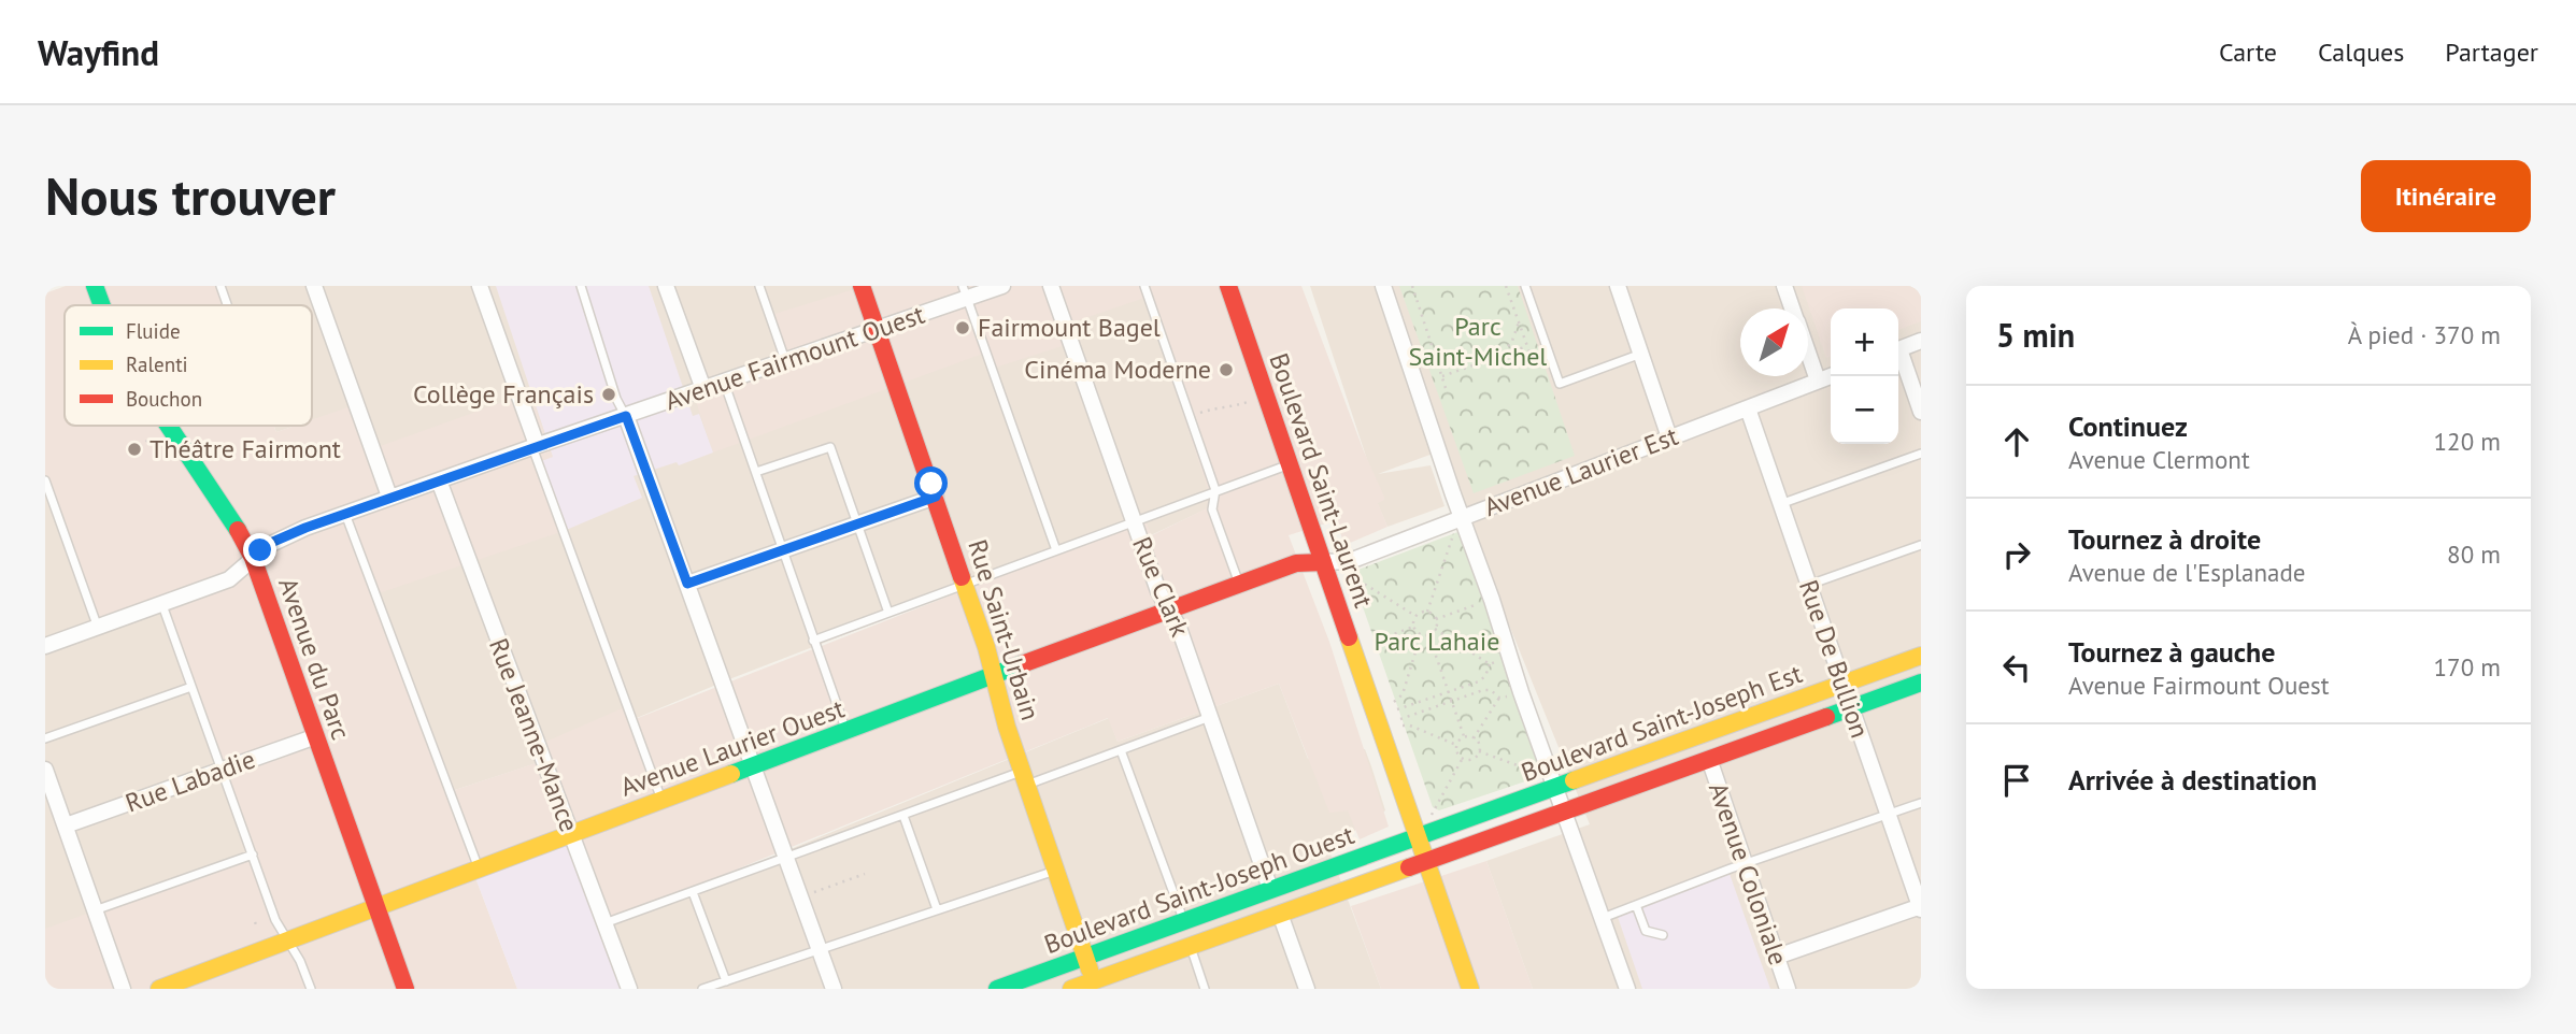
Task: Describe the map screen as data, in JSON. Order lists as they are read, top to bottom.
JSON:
{
  "streets": {
    "main road": [
      "Boulevard Saint-Laurent",
      "Rue Saint-Urbain",
      "Avenue du Parc",
      "Boulevard Saint-Joseph Est",
      "Avenue Laurier Ouest",
      "Boulevard Saint-Joseph Ouest"
    ],
    "street": [
      "Avenue Fairmount Ouest",
      "Avenue Laurier Est",
      "Rue Clark",
      "Rue De Bullion",
      "Rue Jeanne-Mance",
      "Rue Labadie",
      "Avenue Coloniale"
    ]
  },
  "crossings": [
    ["Avenue Fairmount Ouest", "Rue Saint-Urbain"],
    ["Avenue Fairmount Ouest", "Avenue du Parc"],
    ["Avenue Fairmount Ouest", "Rue Jeanne-Mance"],
    ["Avenue Laurier Est", "Boulevard Saint-Laurent"],
    ["Avenue Laurier Est", "Rue De Bullion"],
    ["Avenue Laurier Est", "Avenue Laurier Ouest"],
    ["Boulevard Saint-Laurent", "Boulevard Saint-Joseph Est"],
    ["Boulevard Saint-Laurent", "Avenue Laurier Ouest"],
    ["Boulevard Saint-Laurent", "Boulevard Saint-Joseph Ouest"],
    ["Rue Clark", "Avenue Laurier Ouest"],
    ["Rue Clark", "Boulevard Saint-Joseph Ouest"],
    ["Rue Saint-Urbain", "Avenue Laurier Ouest"],
    ["Rue Saint-Urbain", "Boulevard Saint-Joseph Ouest"],
    ["Avenue du Parc", "Avenue Laurier Ouest"],
    ["Avenue du Parc", "Rue Labadie"],
    ["Rue De Bullion", "Boulevard Saint-Joseph Est"],
    ["Boulevard Saint-Joseph Est", "Avenue Coloniale"],
    ["Boulevard Saint-Joseph Est", "Boulevard Saint-Joseph Ouest"],
    ["Rue Jeanne-Mance", "Avenue Laurier Ouest"]
  ],
  "parks": ["Parc Saint-Michel", "Parc Lahaie"],
  "places": [
    "Fairmount Bagel",
    "Cinéma Moderne",
    "Collège Français",
    "Théâtre Fairmont"
  ],
  "legend": ["Fluide", "Ralenti", "Bouchon"],
  "north": "top right",
  "page": {
    "header": "Wayfind",
    "nav": ["Carte", "Calques", "Partager"],
    "buttons": "Itinéraire",
    "title": "Nous trouver",
    "heading": ["5 min", "À pied · 370 m"],
    "map_buttons": ["+", "−"],
    "list": [
      ["Continuez", "Avenue Clermont", "120 m"],
      ["Tournez à droite", "Avenue de l'Esplanade", "80 m"],
      ["Tournez à gauche", "Avenue Fairmount Ouest", "170 m"],
      "Arrivée à destination"
    ]
  }
}
